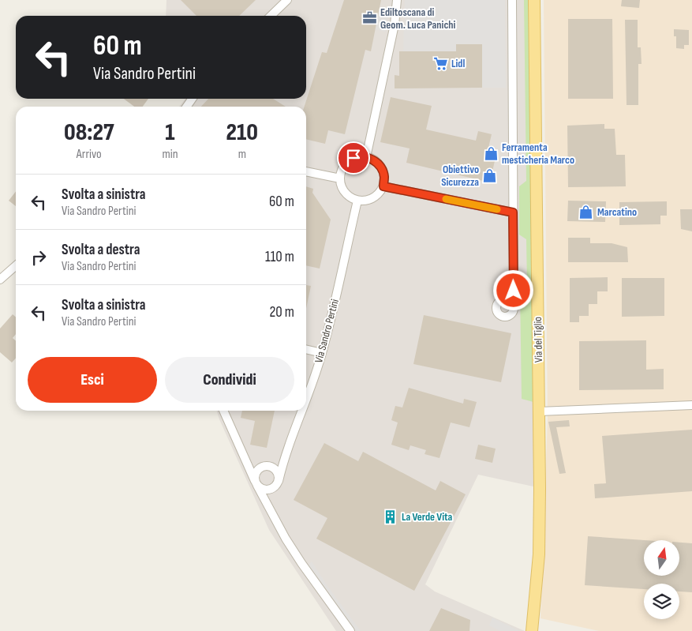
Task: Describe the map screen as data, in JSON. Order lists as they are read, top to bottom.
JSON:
{
  "streets": {
    "main road": ["Via del Tiglio"],
    "street": ["Via Sandro Pertini"]
  },
  "places": {
    "office": ["Ediltoscana di Geom. Luca Panichi"],
    "supermarket": ["Lidl"],
    "shop": ["Ferramenta mesticheria Marco", "Obiettivo Sicurezza", "Marcatino"],
    "building": ["La Verde Vita"]
  },
  "north": "top",
  "page": {
    "turn": ["60 m", "Via Sandro Pertini"],
    "eta": [
      "08:27",
      "Arrivo",
      "1",
      "min",
      "210",
      "m"
    ],
    "list": [
      {
        "name": "Svolta a sinistra",
        "note": "Via Sandro Pertini",
        "value": "60 m"
      },
      {
        "name": "Svolta a destra",
        "note": "Via Sandro Pertini",
        "value": "110 m"
      },
      {
        "name": "Svolta a sinistra",
        "note": "Via Sandro Pertini",
        "value": "20 m"
      }
    ],
    "buttons": ["Esci", "Condividi"]
  }
}
